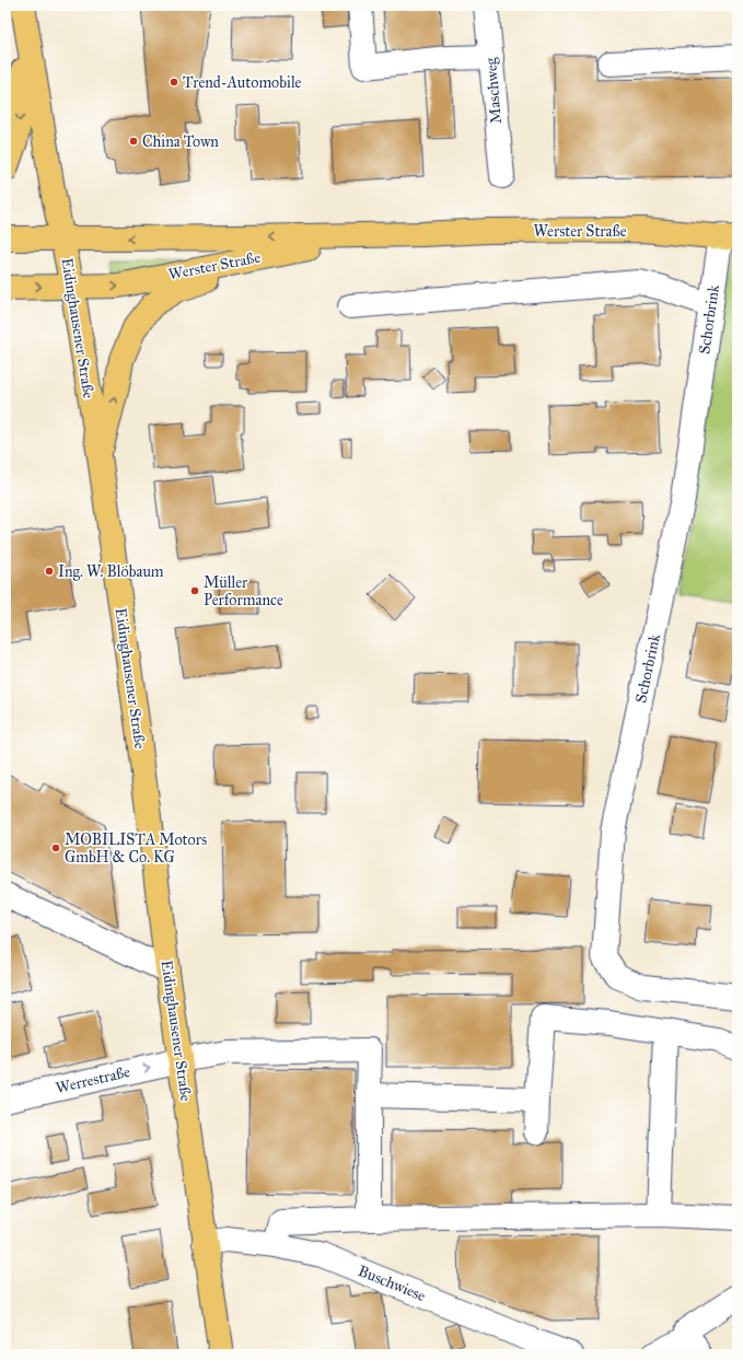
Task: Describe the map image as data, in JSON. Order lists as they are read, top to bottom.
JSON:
{
  "streets": {
    "main road": ["Werster Straße", "Eidinghausener Straße"],
    "street": [
      "Maschweg",
      "Schorbrink",
      "Werrestraße",
      "Buschwiese"
    ]
  },
  "crossings": [
    ["Werster Straße", "Schorbrink"],
    ["Werster Straße", "Eidinghausener Straße"],
    ["Eidinghausener Straße", "Werrestraße"],
    ["Eidinghausener Straße", "Buschwiese"]
  ],
  "one_way": ["Werrestraße"],
  "places": [
    "Trend-Automobile",
    "China Town",
    "Ing. W. Blöbaum",
    "Müller Performance",
    "MOBILISTA Motors GmbH & Co. KG"
  ]
}
